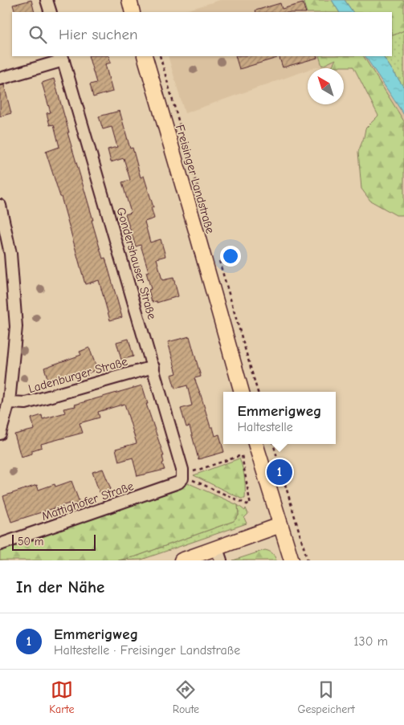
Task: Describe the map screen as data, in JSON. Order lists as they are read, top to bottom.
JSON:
{
  "streets": {
    "main road": ["Freisinger Landstraße"],
    "street": ["Gondershauser Straße", "Ladenburger Straße", "Mattighofer Straße"]
  },
  "crossings": [
    ["Gondershauser Straße", "Ladenburger Straße"],
    ["Gondershauser Straße", "Mattighofer Straße"]
  ],
  "scale_bar": "50 m",
  "north": "top left",
  "page": {
    "search": "Hier suchen",
    "popup": ["Emmerigweg", "Haltestelle"],
    "pins": "1",
    "scale": "50 m",
    "heading": "In der Nähe",
    "list": [
      {
        "mark": "1",
        "name": "Emmerigweg",
        "note": "Haltestelle · Freisinger Landstraße",
        "value": "130 m"
      }
    ],
    "nav": ["Karte", "Route", "Gespeichert"]
  }
}
